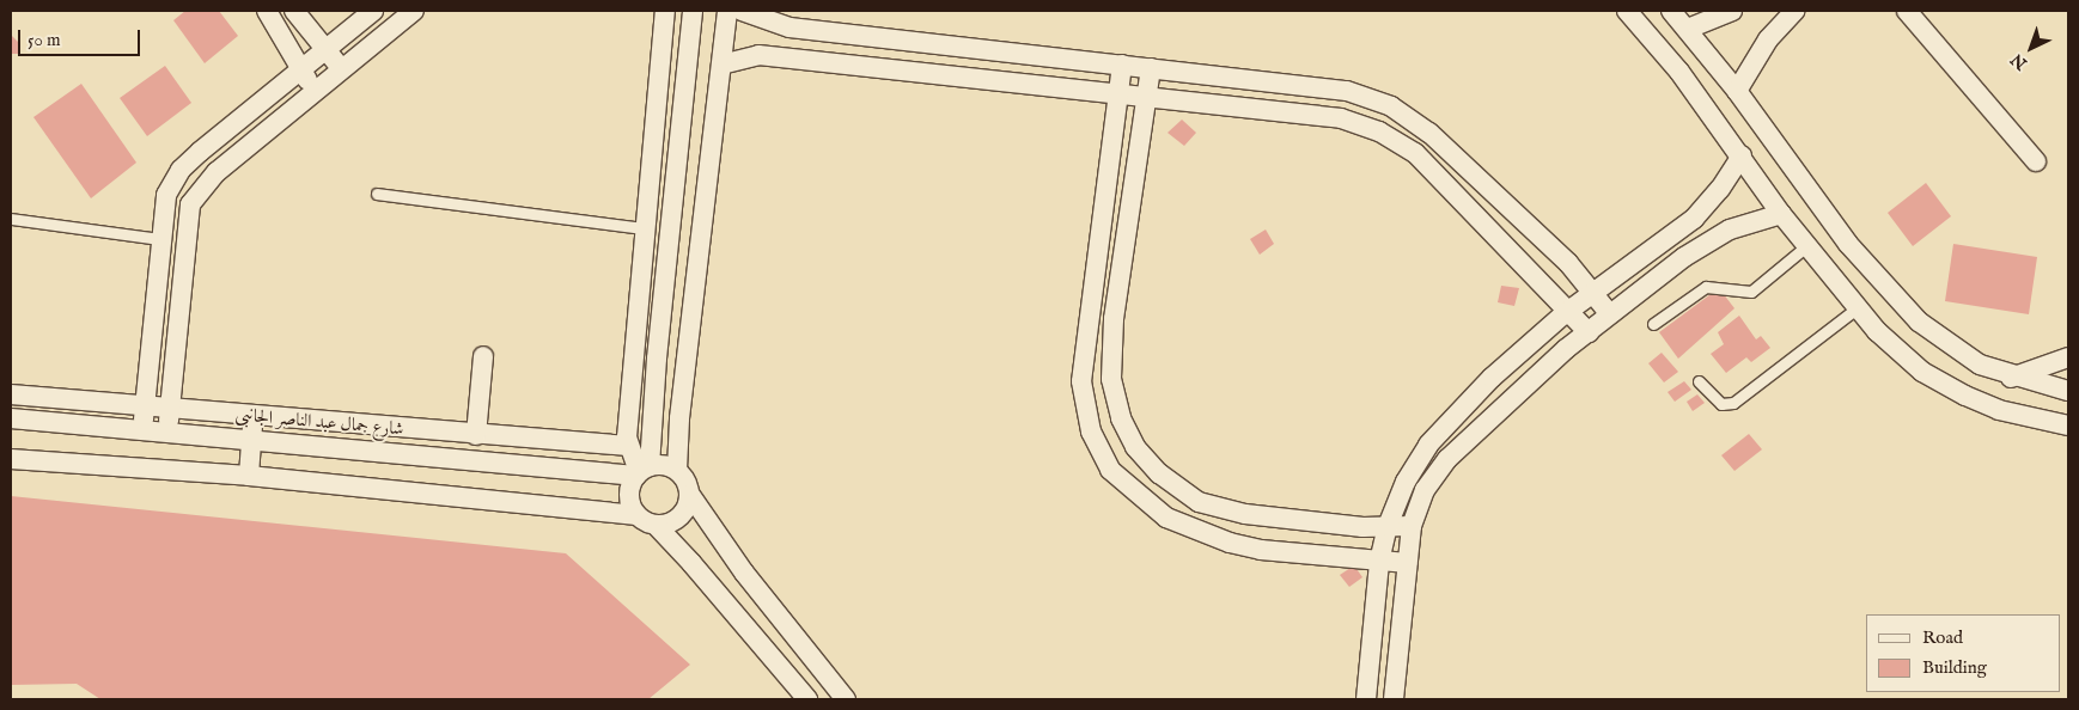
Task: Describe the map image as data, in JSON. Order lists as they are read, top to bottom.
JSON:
{
  "streets": {
    "street": ["شارع جمال عبد الناصر الجانبى"]
  },
  "legend": ["Road", "Building"],
  "scale_bar": "50 m",
  "north": "bottom left"
}
